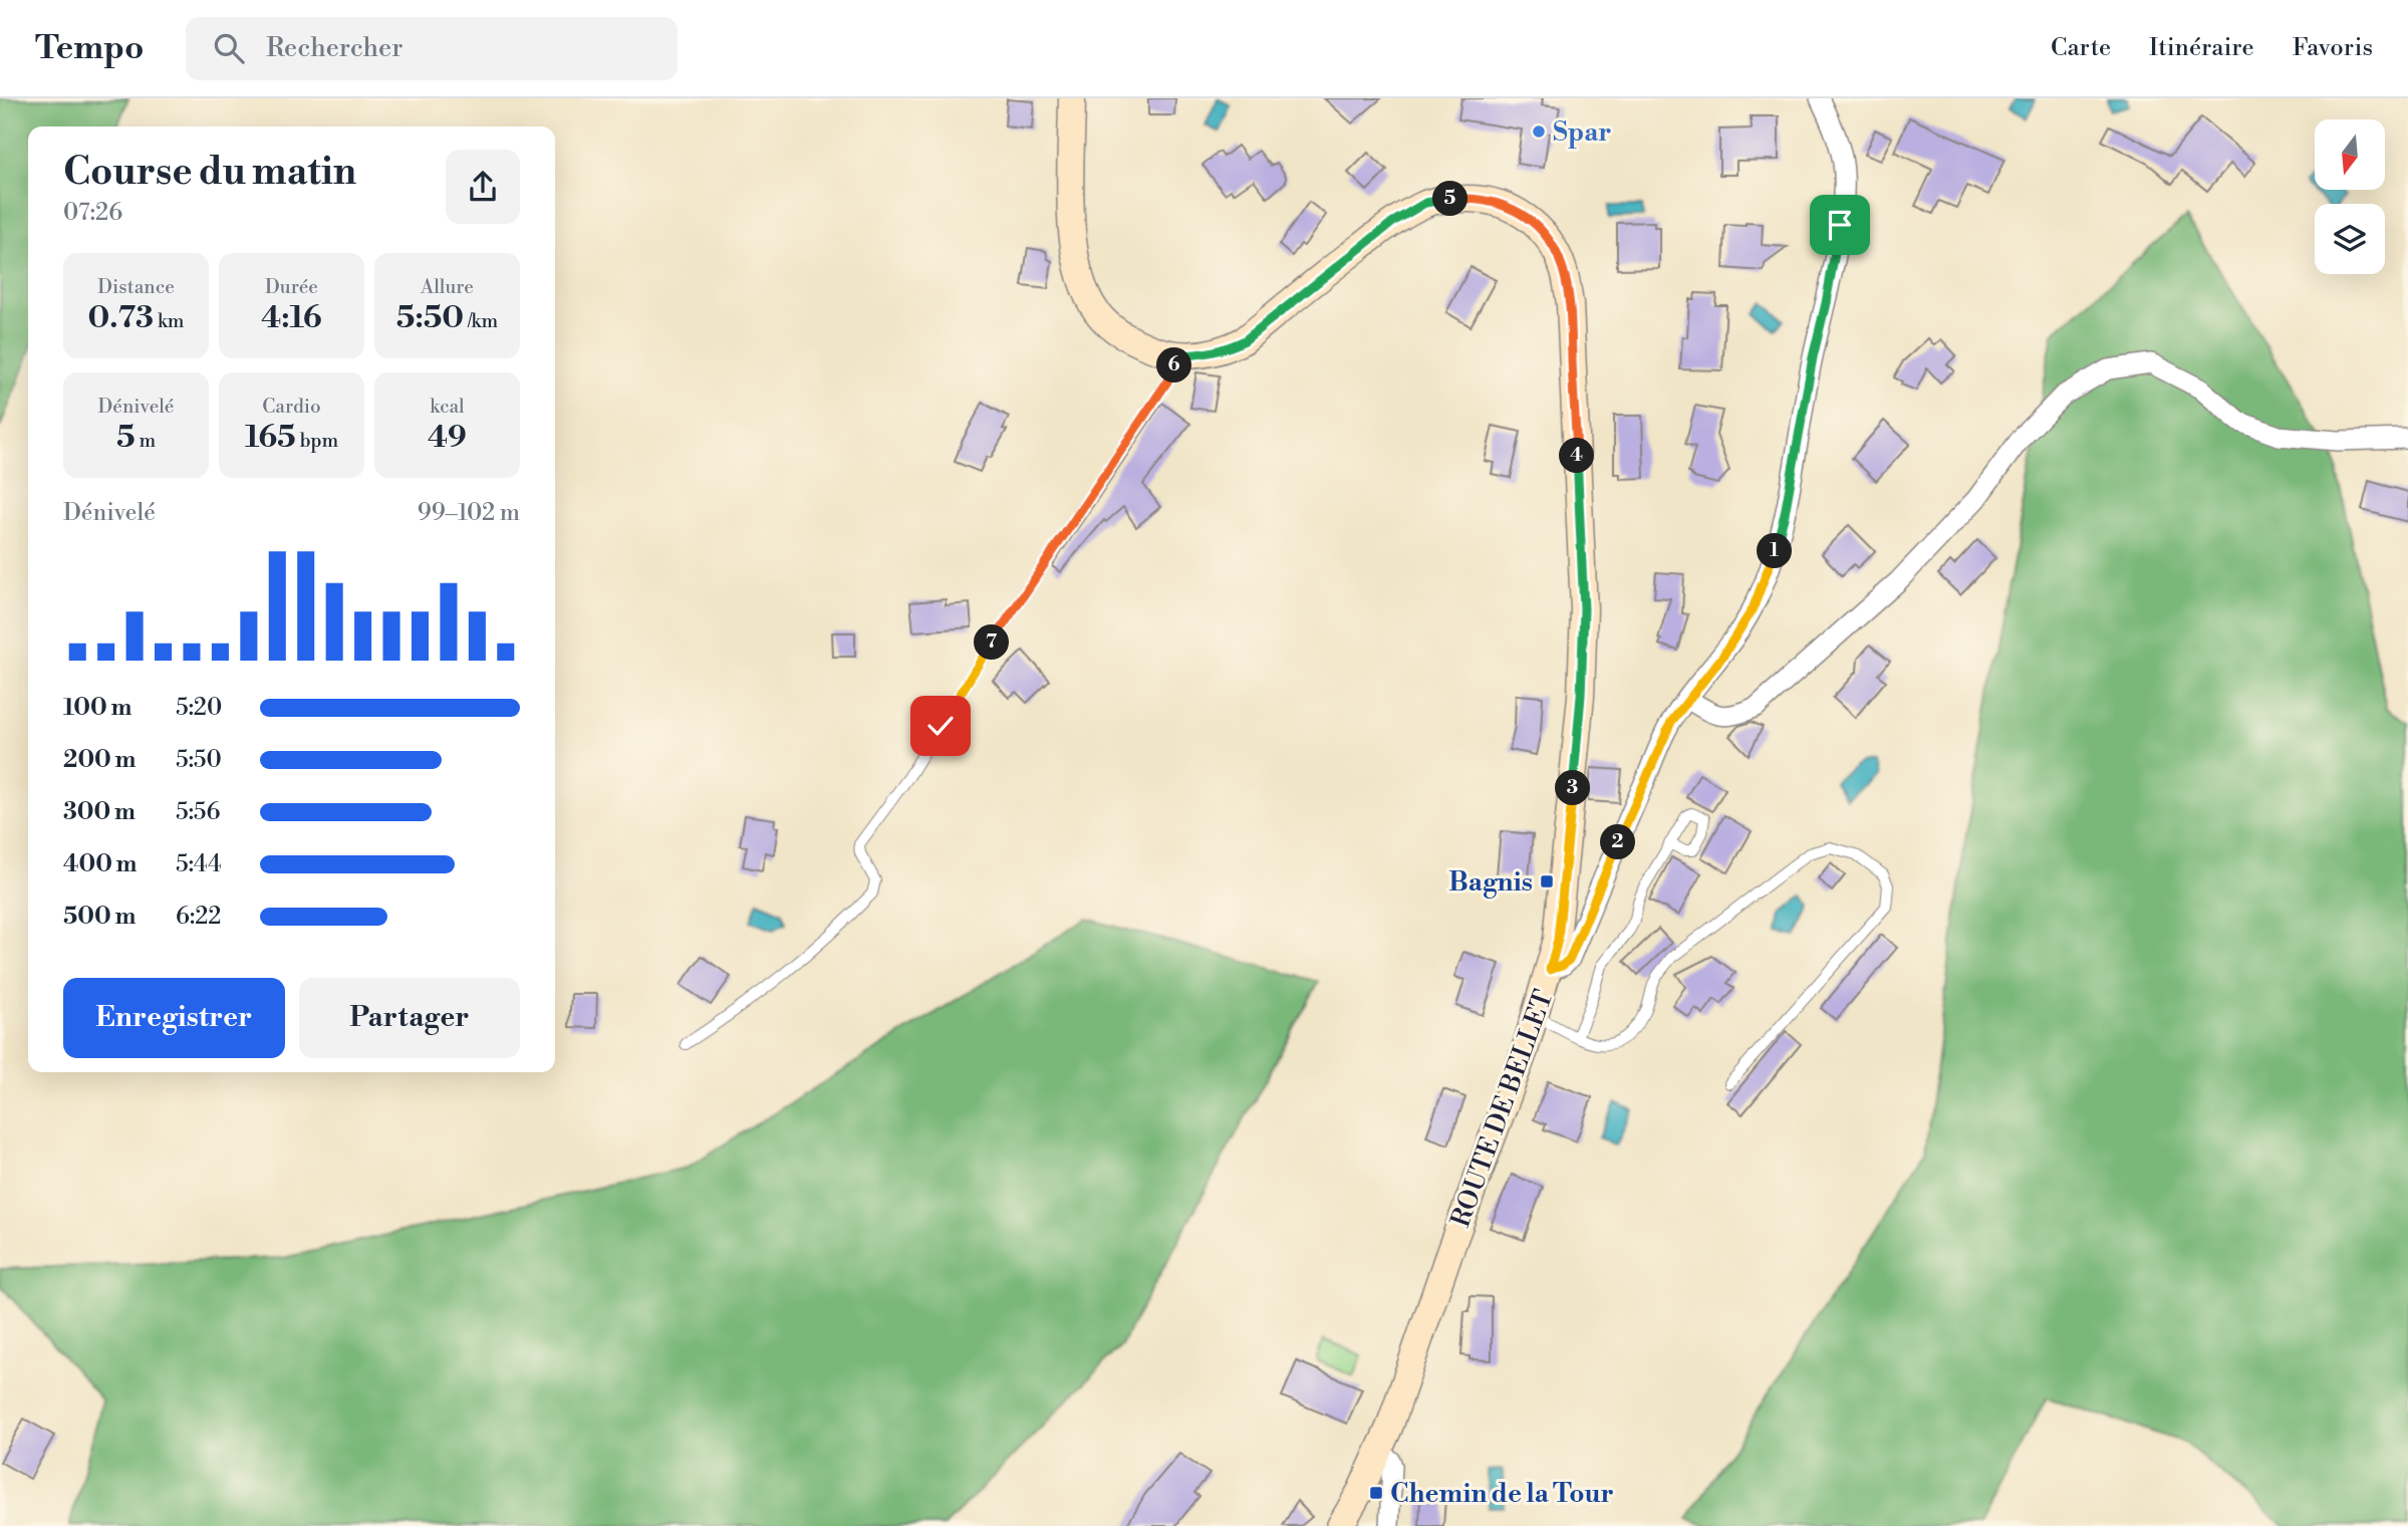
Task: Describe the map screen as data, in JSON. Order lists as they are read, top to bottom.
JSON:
{
  "streets": {
    "main road": ["ROUTE DE BELLET"]
  },
  "places": {
    "other": ["Spar"],
    "transit": ["Bagnis", "Chemin de la Tour"]
  },
  "north": "bottom",
  "page": {
    "header": "Tempo",
    "search": "Rechercher",
    "nav": ["Carte", "Itinéraire", "Favoris"],
    "heading": ["Course du matin", "07:26"],
    "pins": [
      "5",
      "6",
      "4",
      "1",
      "7",
      "3",
      "2"
    ],
    "stats": [
      ["Distance", "0.73 km"],
      ["Durée", "4:16"],
      ["Allure", "5:50 /km"],
      ["Dénivelé", "5 m"],
      ["Cardio", "165 bpm"],
      ["kcal", "49"]
    ],
    "chart": ["Dénivelé", "99–102 m"],
    "list": [
      {
        "name": "100 m",
        "note": "5:20"
      },
      {
        "name": "200 m",
        "note": "5:50"
      },
      {
        "name": "300 m",
        "note": "5:56"
      },
      {
        "name": "400 m",
        "note": "5:44"
      },
      {
        "name": "500 m",
        "note": "6:22"
      }
    ],
    "buttons": ["Enregistrer", "Partager"]
  }
}
